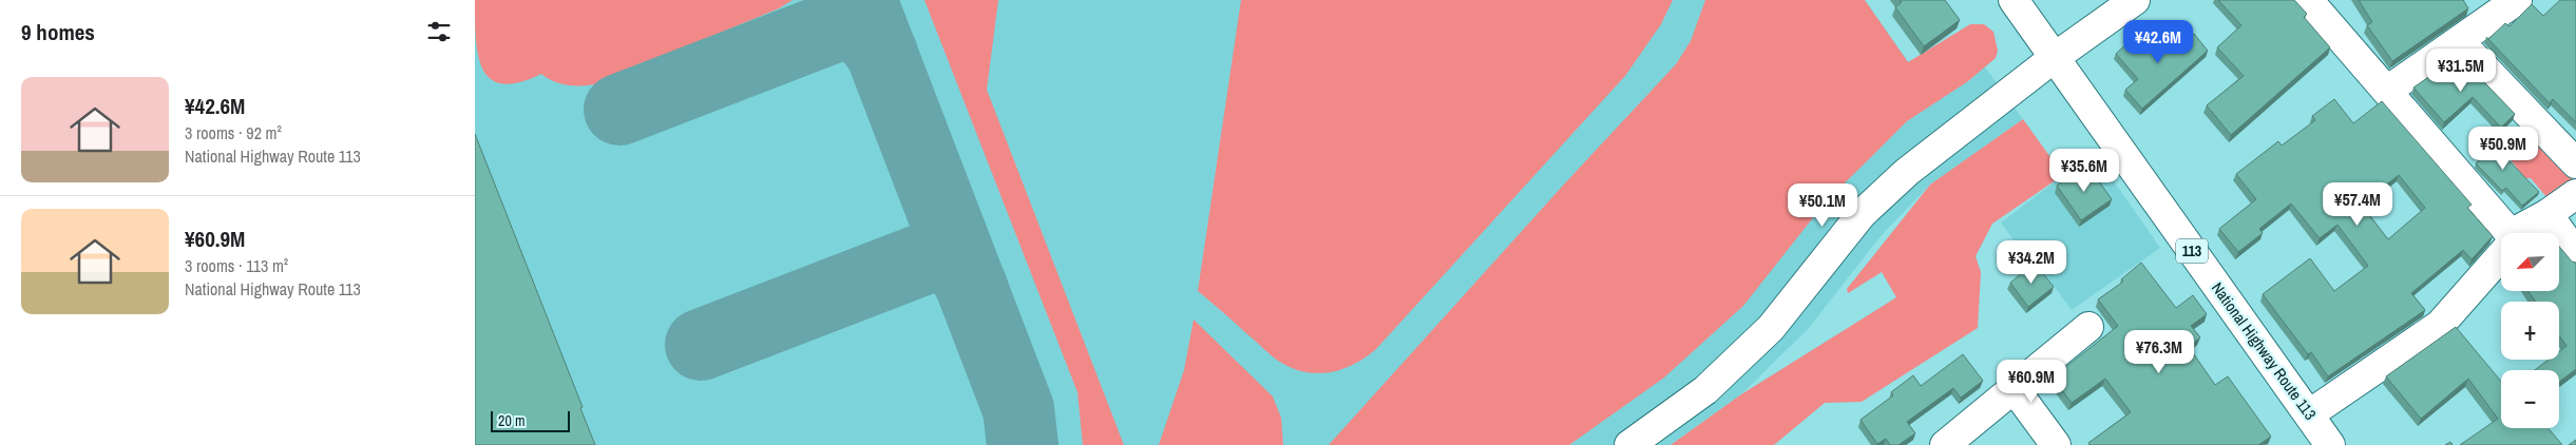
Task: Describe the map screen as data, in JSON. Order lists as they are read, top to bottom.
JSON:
{
  "streets": {
    "main road": ["113", "National Highway Route 113"]
  },
  "scale_bar": "20 m",
  "north": "bottom left",
  "page": {
    "heading": "9 homes",
    "price": [
      "¥42.6M",
      "¥31.5M",
      "¥50.9M",
      "¥35.6M",
      "¥57.4M",
      "¥50.1M",
      "¥34.2M",
      "¥76.3M",
      "¥60.9M"
    ],
    "list": [
      {
        "name": "¥42.6M",
        "note": "3 rooms · 92 m² · National Highway Route 113"
      },
      {
        "name": "¥60.9M",
        "note": "3 rooms · 113 m² · National Highway Route 113"
      }
    ],
    "map_buttons": ["+", "−"],
    "scale": "20 m"
  }
}
